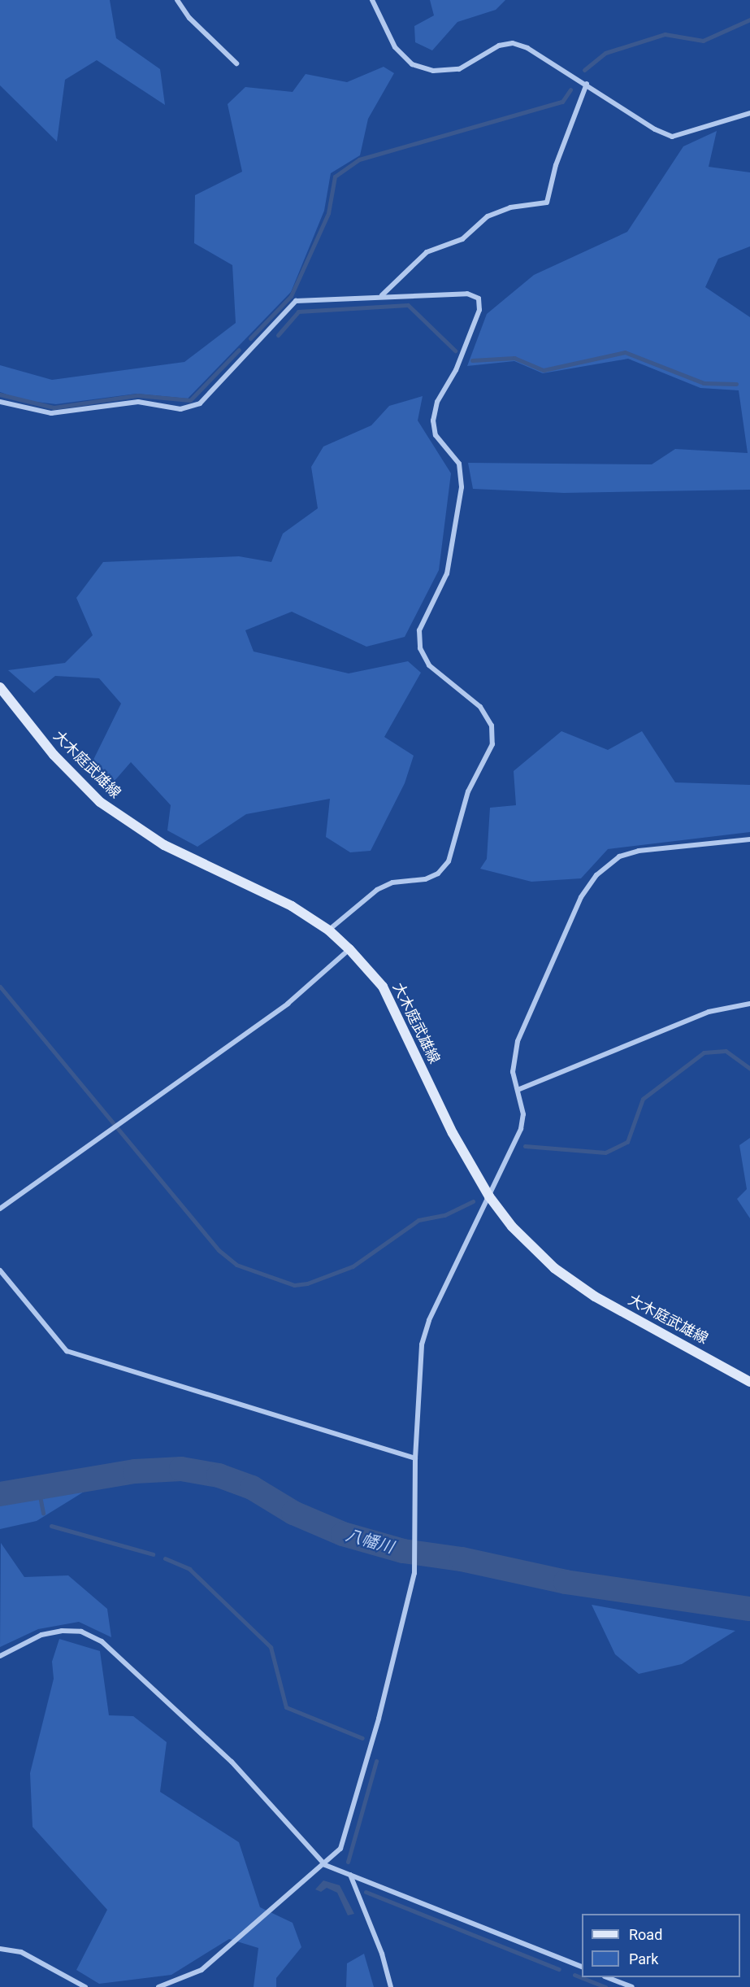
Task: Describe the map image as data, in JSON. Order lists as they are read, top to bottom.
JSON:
{
  "streets": {
    "main road": ["大木庭武雄線"]
  },
  "water": ["八幡川"],
  "legend": ["Road", "Park"]
}
